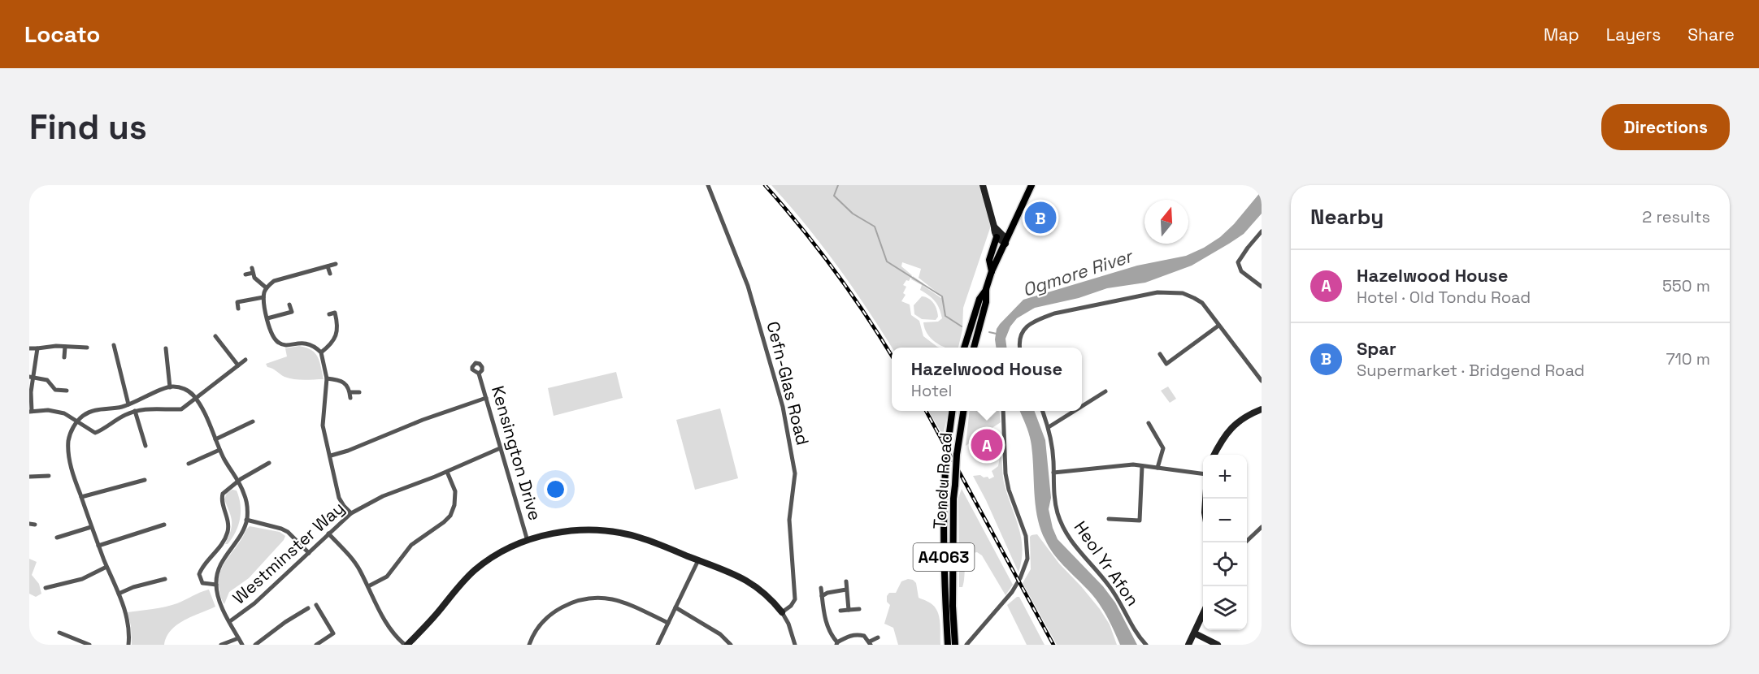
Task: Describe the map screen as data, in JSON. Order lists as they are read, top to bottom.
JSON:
{
  "streets": {
    "main road": ["Tondu Road", "A4063"],
    "street": [
      "Cefn-Glas Road",
      "Kensington Drive",
      "Westminster Way",
      "Heol Yr Afon"
    ]
  },
  "crossings": [
    ["Kensington Drive", "Westminster Way"]
  ],
  "water": ["Ogmore River"],
  "north": "top",
  "page": {
    "header": "Locato",
    "nav": ["Map", "Layers", "Share"],
    "buttons": "Directions",
    "title": "Find us",
    "heading": ["Nearby", "2 results"],
    "pins": ["B", "A"],
    "list": [
      {
        "mark": "A",
        "name": "Hazelwood House",
        "note": "Hotel · Old Tondu Road",
        "value": "550 m"
      },
      {
        "mark": "B",
        "name": "Spar",
        "note": "Supermarket · Bridgend Road",
        "value": "710 m"
      }
    ],
    "popup": ["Hazelwood House", "Hotel"],
    "map_buttons": ["+", "−"]
  }
}
